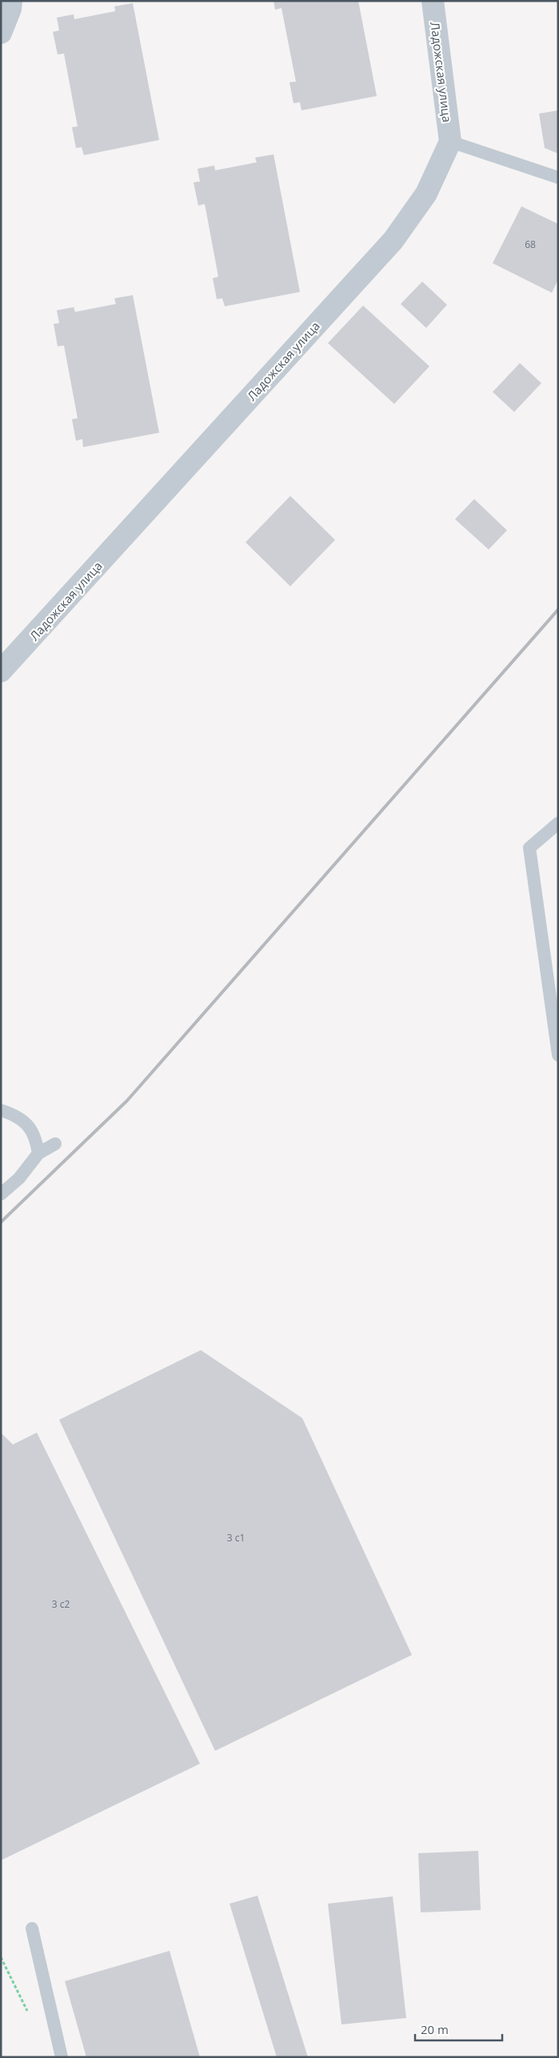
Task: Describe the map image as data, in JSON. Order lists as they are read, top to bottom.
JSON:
{
  "streets": {
    "street": ["Ладожская улица"]
  },
  "house_numbers": ["68", "3 с1", "3 с2"],
  "scale_bar": "20 m"
}
